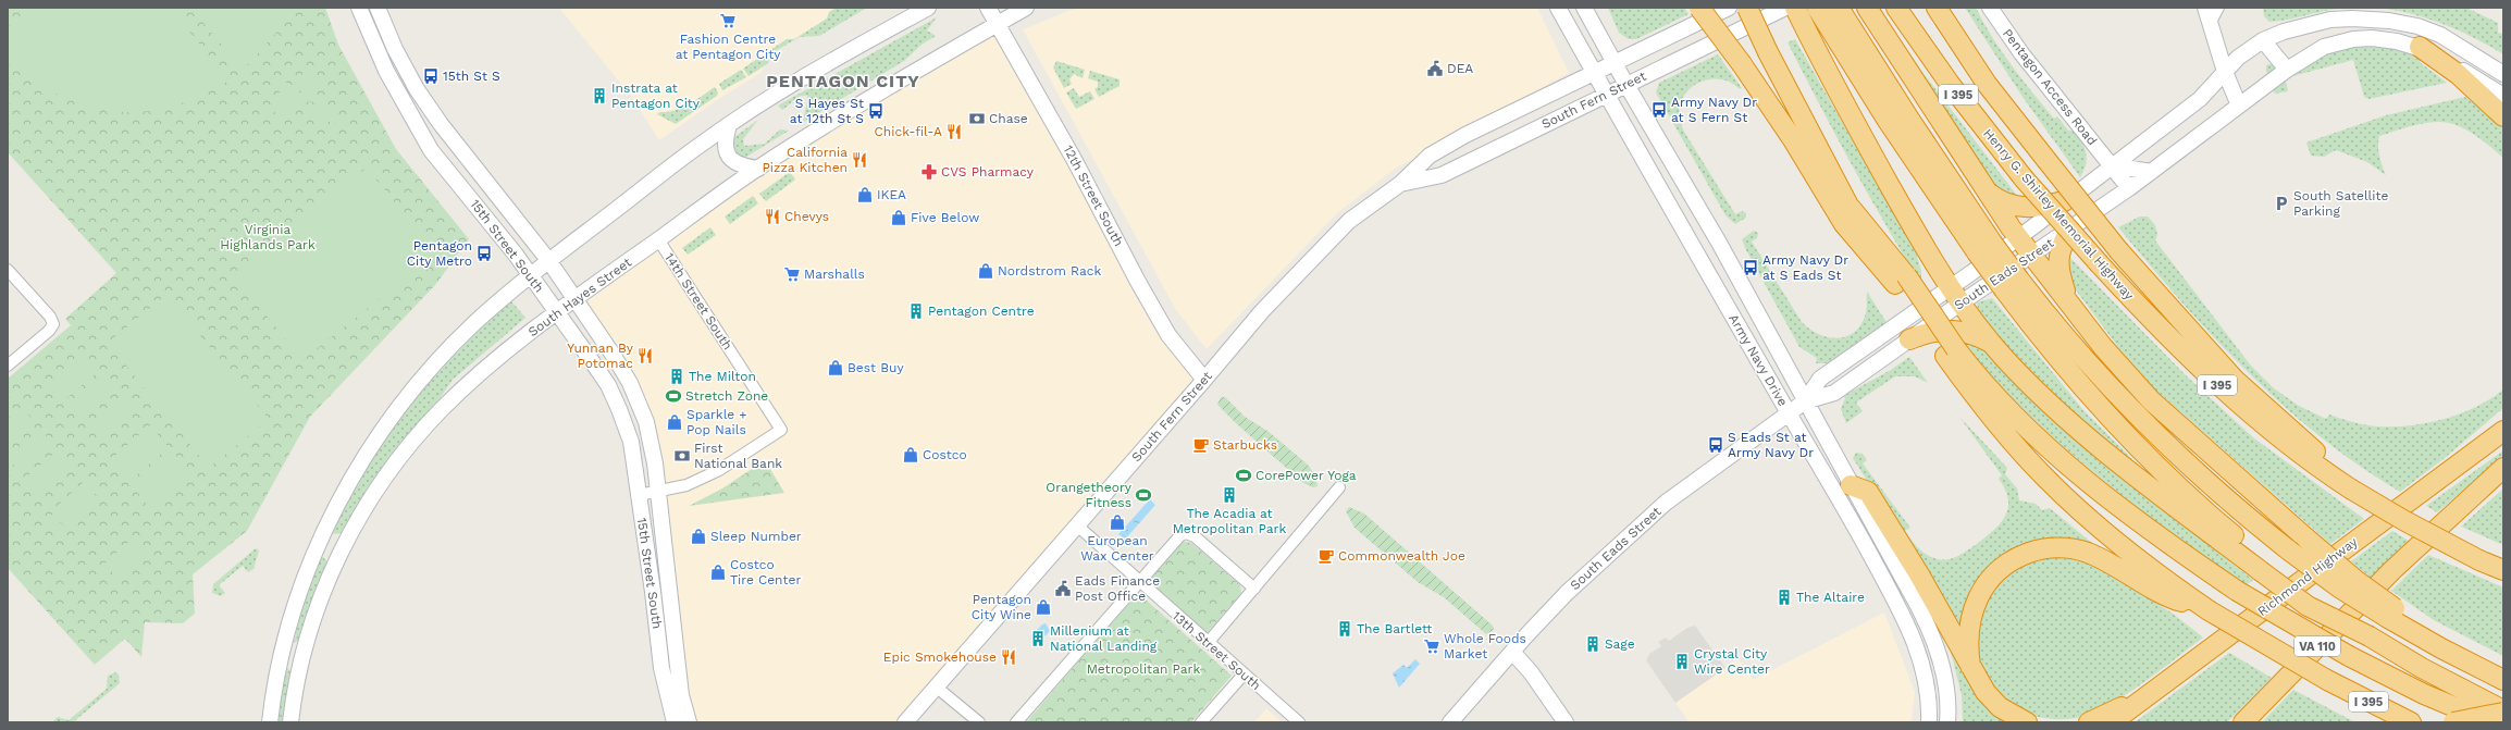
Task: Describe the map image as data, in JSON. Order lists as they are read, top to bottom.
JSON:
{
  "streets": {
    "highway": [
      "I 395",
      "Henry G. Shirley Memorial Highway",
      "Richmond Highway",
      "VA 110"
    ],
    "street": [
      "Pentagon Access Road",
      "South Fern Street",
      "12th Street South",
      "15th Street South",
      "South Eads Street",
      "South Hayes Street",
      "14th Street South",
      "Army Navy Drive",
      "13th Street South"
    ]
  },
  "crossings": [
    ["Pentagon Access Road", "South Eads Street"],
    ["South Fern Street", "12th Street South"],
    ["South Fern Street", "Army Navy Drive"],
    ["South Fern Street", "13th Street South"],
    ["12th Street South", "South Hayes Street"],
    ["15th Street South", "South Hayes Street"],
    ["15th Street South", "14th Street South"],
    ["South Eads Street", "Army Navy Drive"],
    ["South Hayes Street", "14th Street South"]
  ],
  "districts": ["PENTAGON CITY"],
  "parks": ["Virginia Highlands Park", "Metropolitan Park"],
  "places": {
    "supermarket": ["Fashion Centre at Pentagon City", "Marshalls", "Whole Foods Market"],
    "public building": ["DEA", "Eads Finance Post Office"],
    "bus stop": [
      "15th St S",
      "Army Navy Dr at S Fern St",
      "S Hayes St at 12th St S",
      "Pentagon City Metro",
      "Army Navy Dr at S Eads St",
      "S Eads St at Army Navy Dr"
    ],
    "building": [
      "Instrata at Pentagon City",
      "Pentagon Centre",
      "The Milton",
      "The Acadia at Metropolitan Park",
      "The Altaire",
      "The Bartlett",
      "Millenium at National Landing",
      "Sage",
      "Crystal City Wire Center"
    ],
    "bank": ["Chase", "First National Bank"],
    "restaurant": [
      "Chick-fil-A",
      "California Pizza Kitchen",
      "Chevys",
      "Yunnan By Potomac",
      "Epic Smokehouse"
    ],
    "pharmacy": ["CVS Pharmacy"],
    "shop": [
      "IKEA",
      "Five Below",
      "Nordstrom Rack",
      "Best Buy",
      "Sparkle + Pop Nails",
      "Costco",
      "European Wax Center",
      "Sleep Number",
      "Costco Tire Center",
      "Pentagon City Wine"
    ],
    "parking": ["South Satellite Parking"],
    "sports": ["Stretch Zone", "CorePower Yoga", "Orangetheory Fitness"],
    "cafe": ["Starbucks", "Commonwealth Joe"]
  }
}
